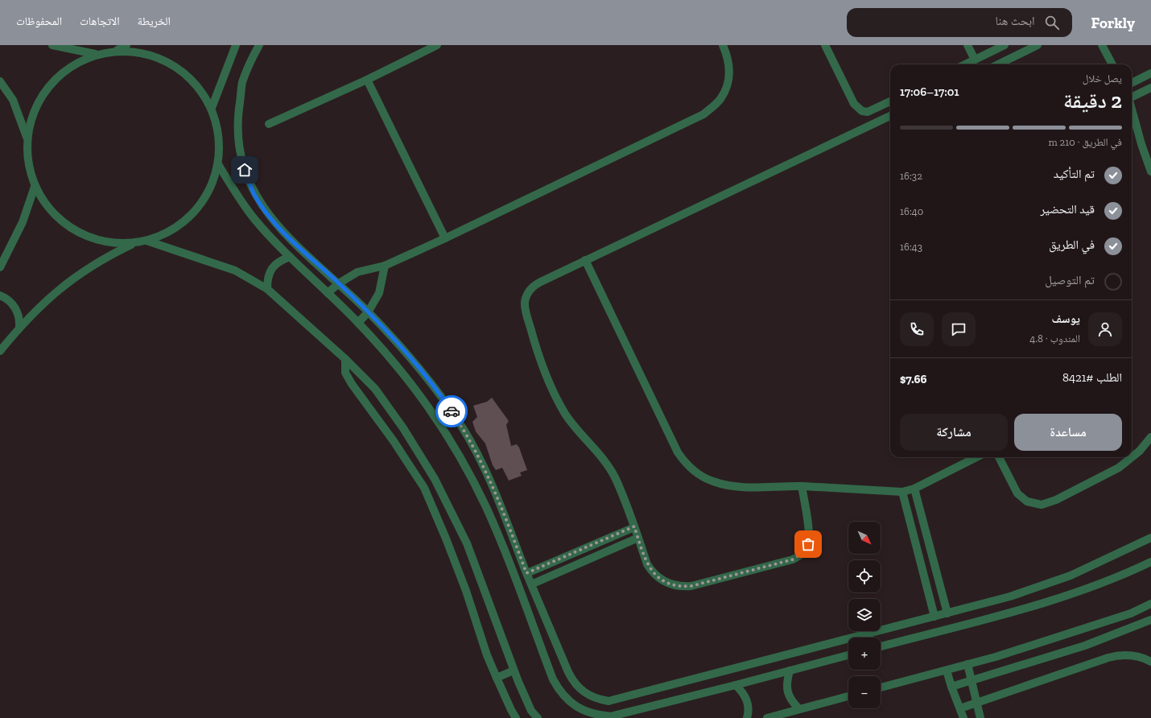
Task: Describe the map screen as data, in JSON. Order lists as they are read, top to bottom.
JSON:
{
  "north": "bottom right",
  "page": {
    "header": "Forkly",
    "search": "ابحث هنا",
    "nav": ["الخريطة", "الاتجاهات", "المحفوظات"],
    "heading": ["2 دقيقة", "يصل خلال", "17:01–17:06"],
    "panel": [
      "يوسف",
      "المندوب · 4.8",
      "الطلب #8421",
      "$7.66"
    ],
    "bar": "في الطريق · 210 m",
    "list": [
      ["تم التأكيد", "16:32"],
      ["قيد التحضير", "16:40"],
      ["في الطريق", "16:43"],
      "تم التوصيل"
    ],
    "buttons": ["مساعدة", "مشاركة"],
    "map_buttons": ["+", "−"]
  }
}
